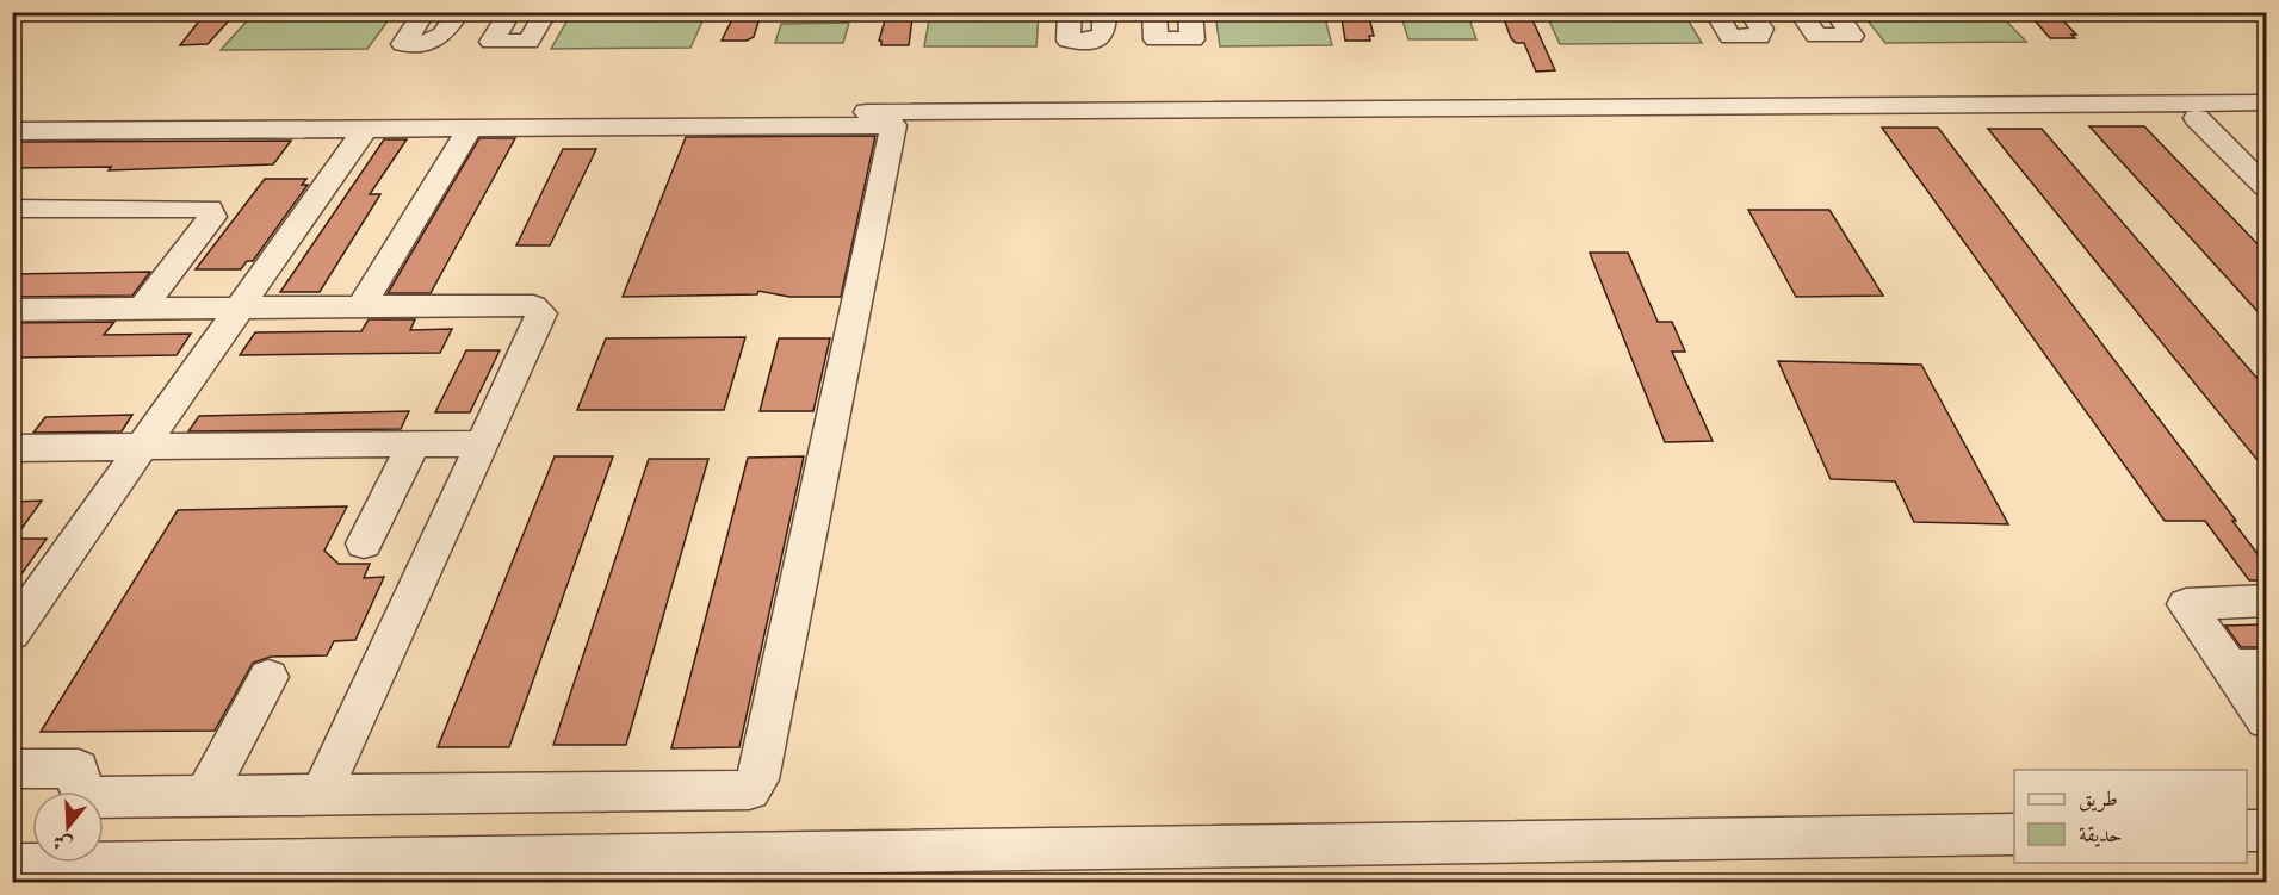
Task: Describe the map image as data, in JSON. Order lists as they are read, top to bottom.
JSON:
{
  "legend": ["طريق", "حديقة"],
  "north": "bottom"
}
